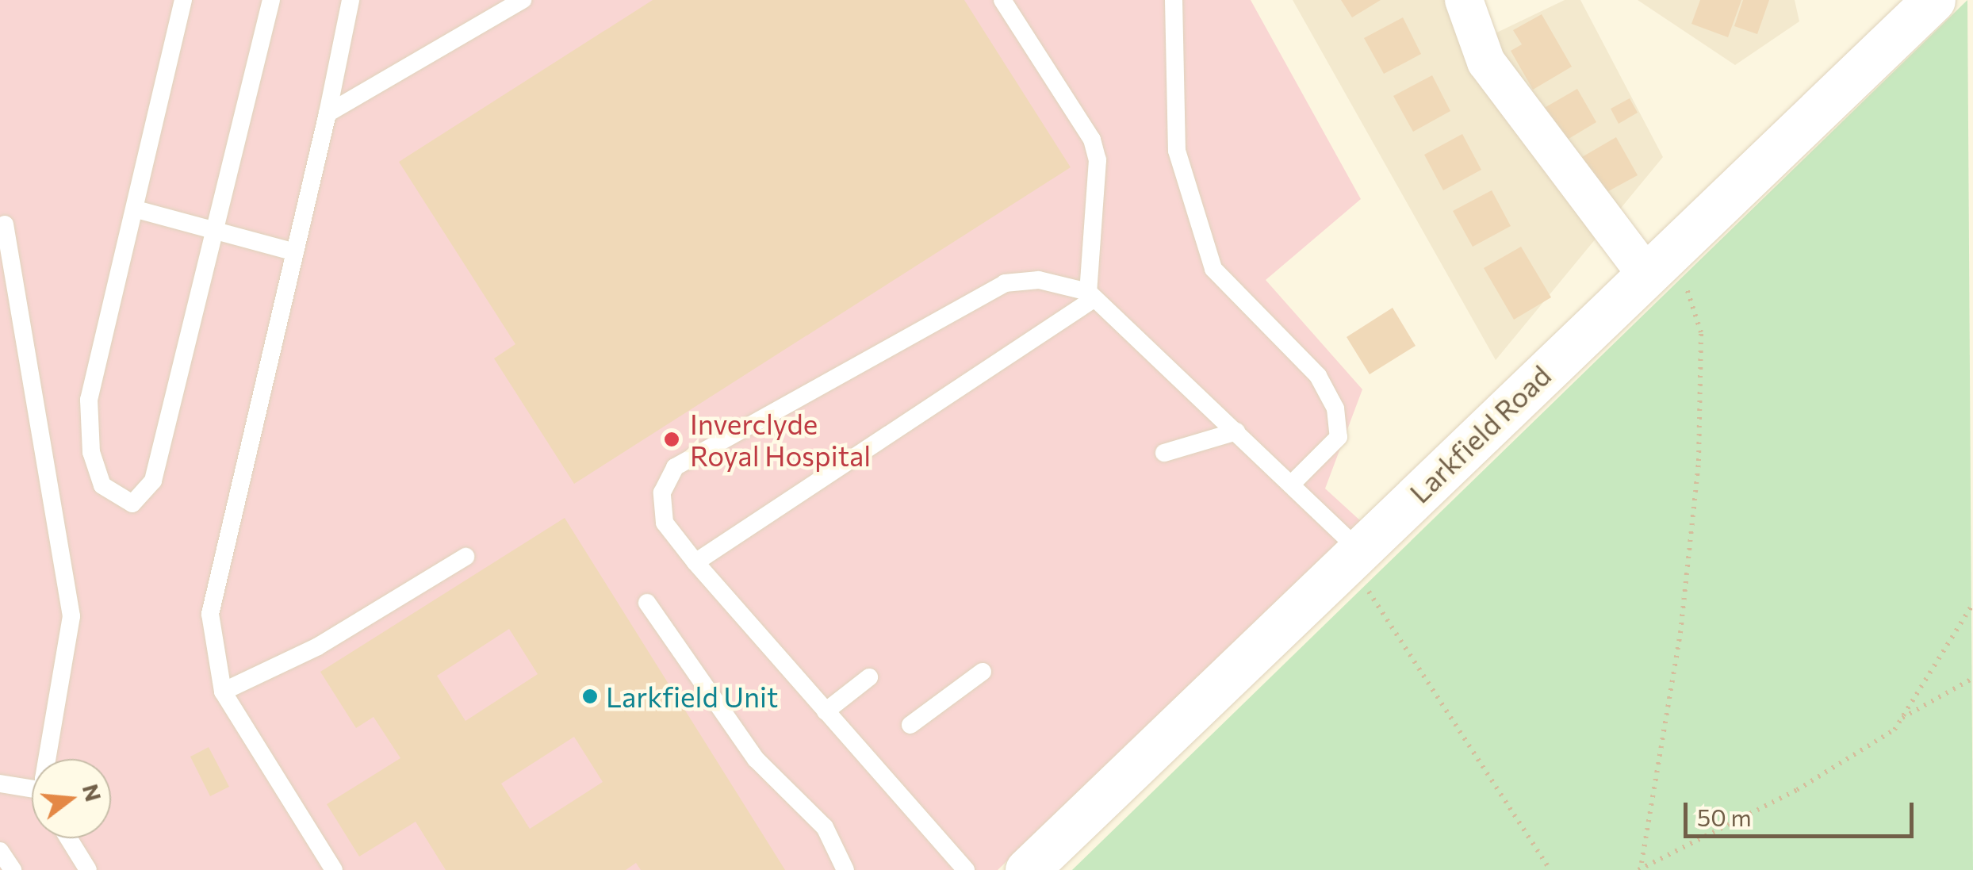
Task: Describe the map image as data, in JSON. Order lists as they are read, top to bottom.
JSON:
{
  "streets": {
    "street": ["Larkfield Road"]
  },
  "places": ["Inverclyde Royal Hospital", "Larkfield Unit"],
  "scale_bar": "50 m",
  "north": "right"
}
